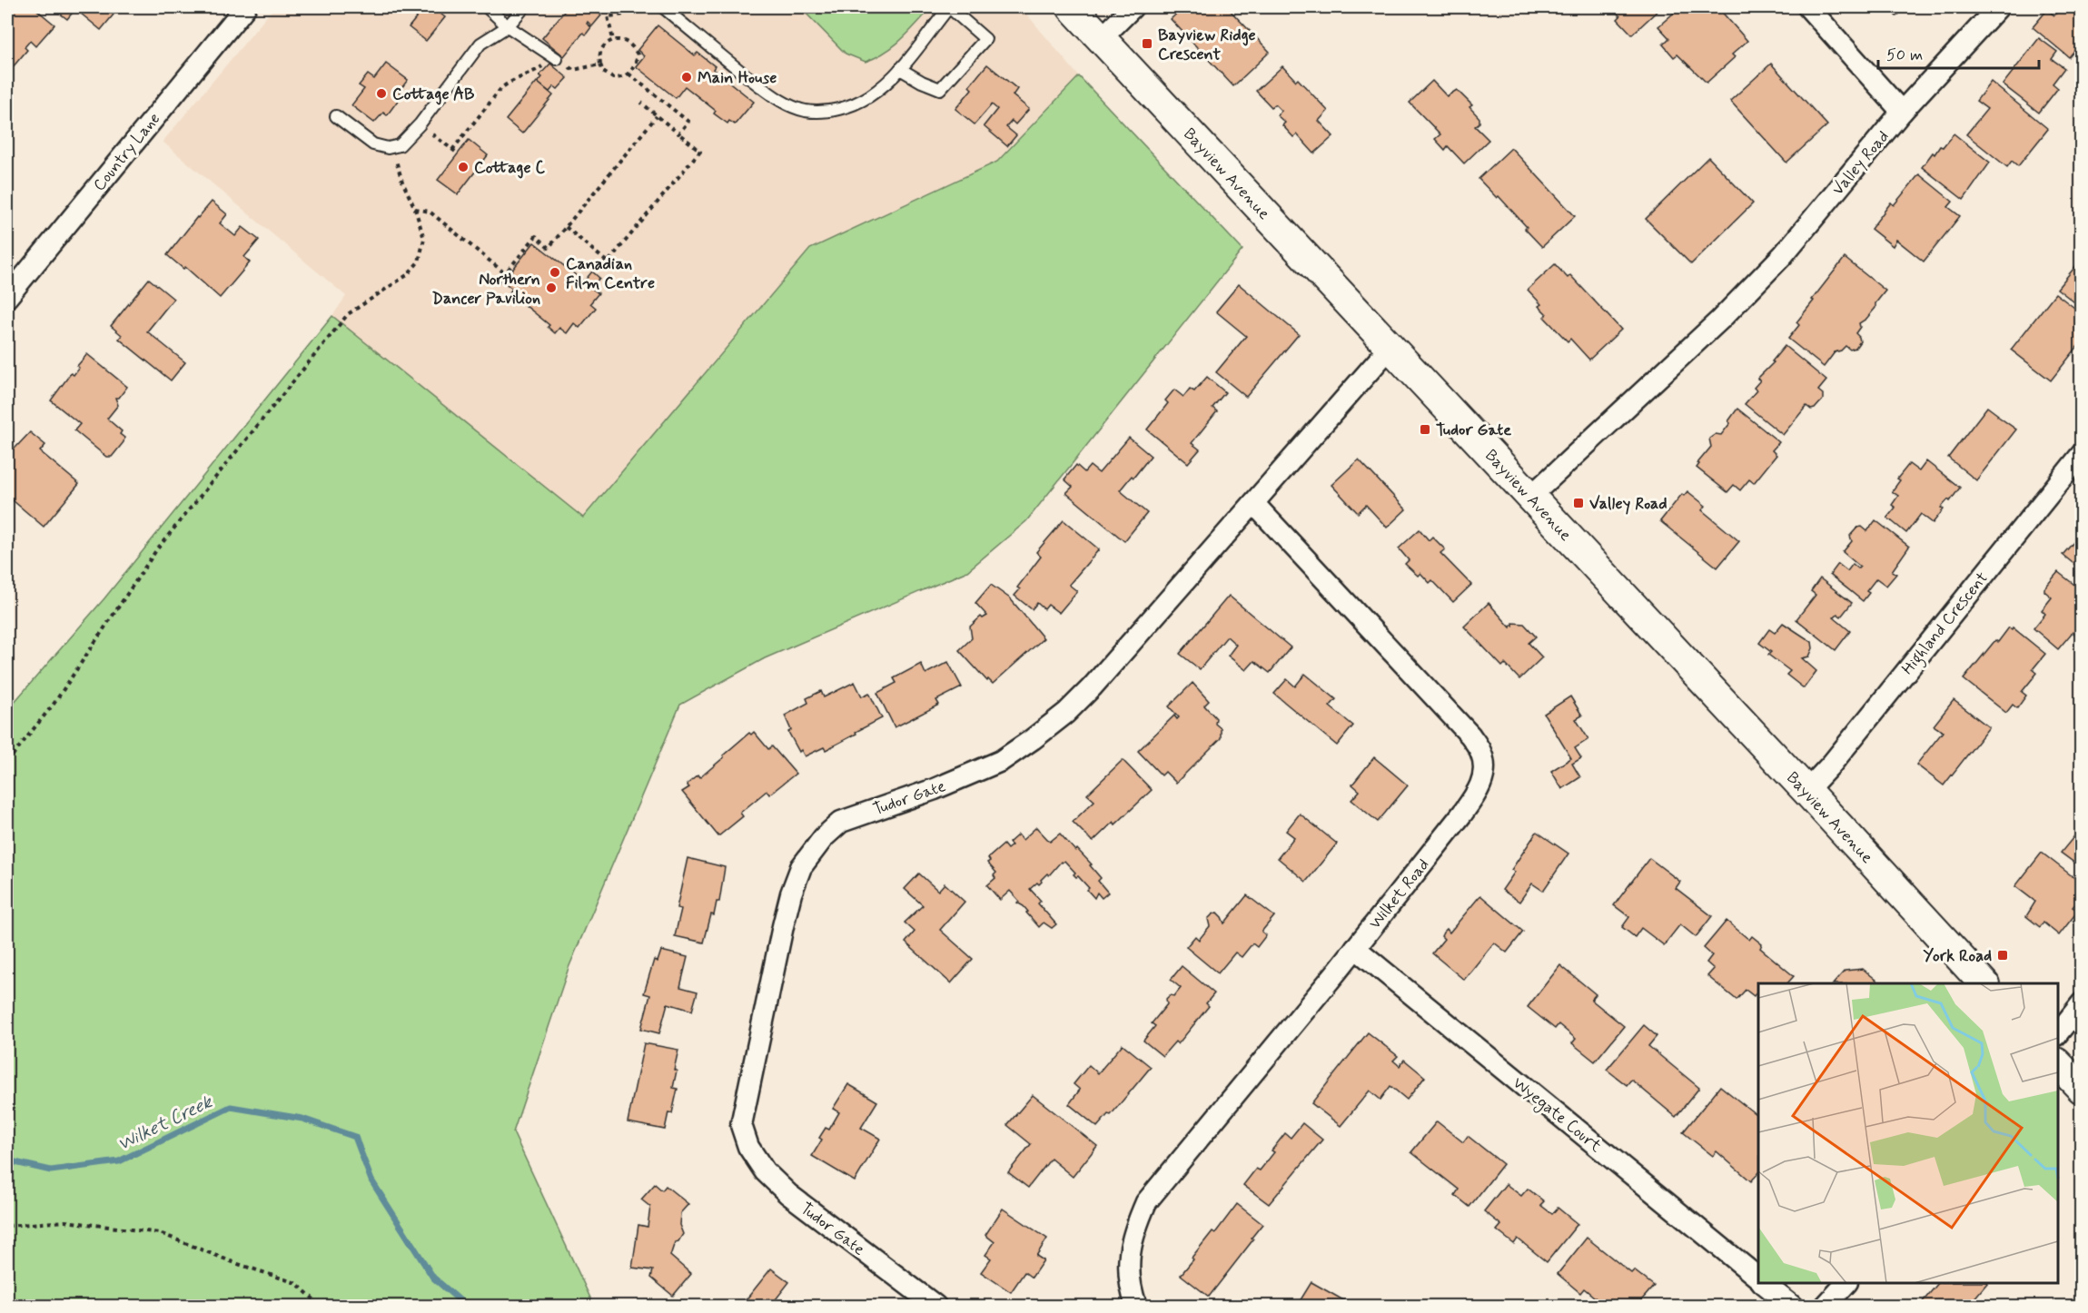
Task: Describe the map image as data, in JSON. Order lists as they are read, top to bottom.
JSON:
{
  "streets": {
    "main road": ["Bayview Avenue"],
    "street": [
      "Country Lane",
      "Valley Road",
      "Highland Crescent",
      "Tudor Gate",
      "Wilket Road",
      "Wyegate Court"
    ]
  },
  "crossings": [
    ["Valley Road", "Bayview Avenue"],
    ["Bayview Avenue", "Highland Crescent"],
    ["Bayview Avenue", "Tudor Gate"],
    ["Tudor Gate", "Wilket Road"],
    ["Wilket Road", "Wyegate Court"]
  ],
  "water": ["Wilket Creek"],
  "places": {
    "transit": [
      "Bayview Ridge Crescent",
      "Tudor Gate",
      "Valley Road",
      "York Road"
    ],
    "other": [
      "Main House",
      "Cottage AB",
      "Cottage C",
      "Canadian Film Centre",
      "Northern Dancer Pavilion"
    ]
  },
  "scale_bar": "50 m"
}
